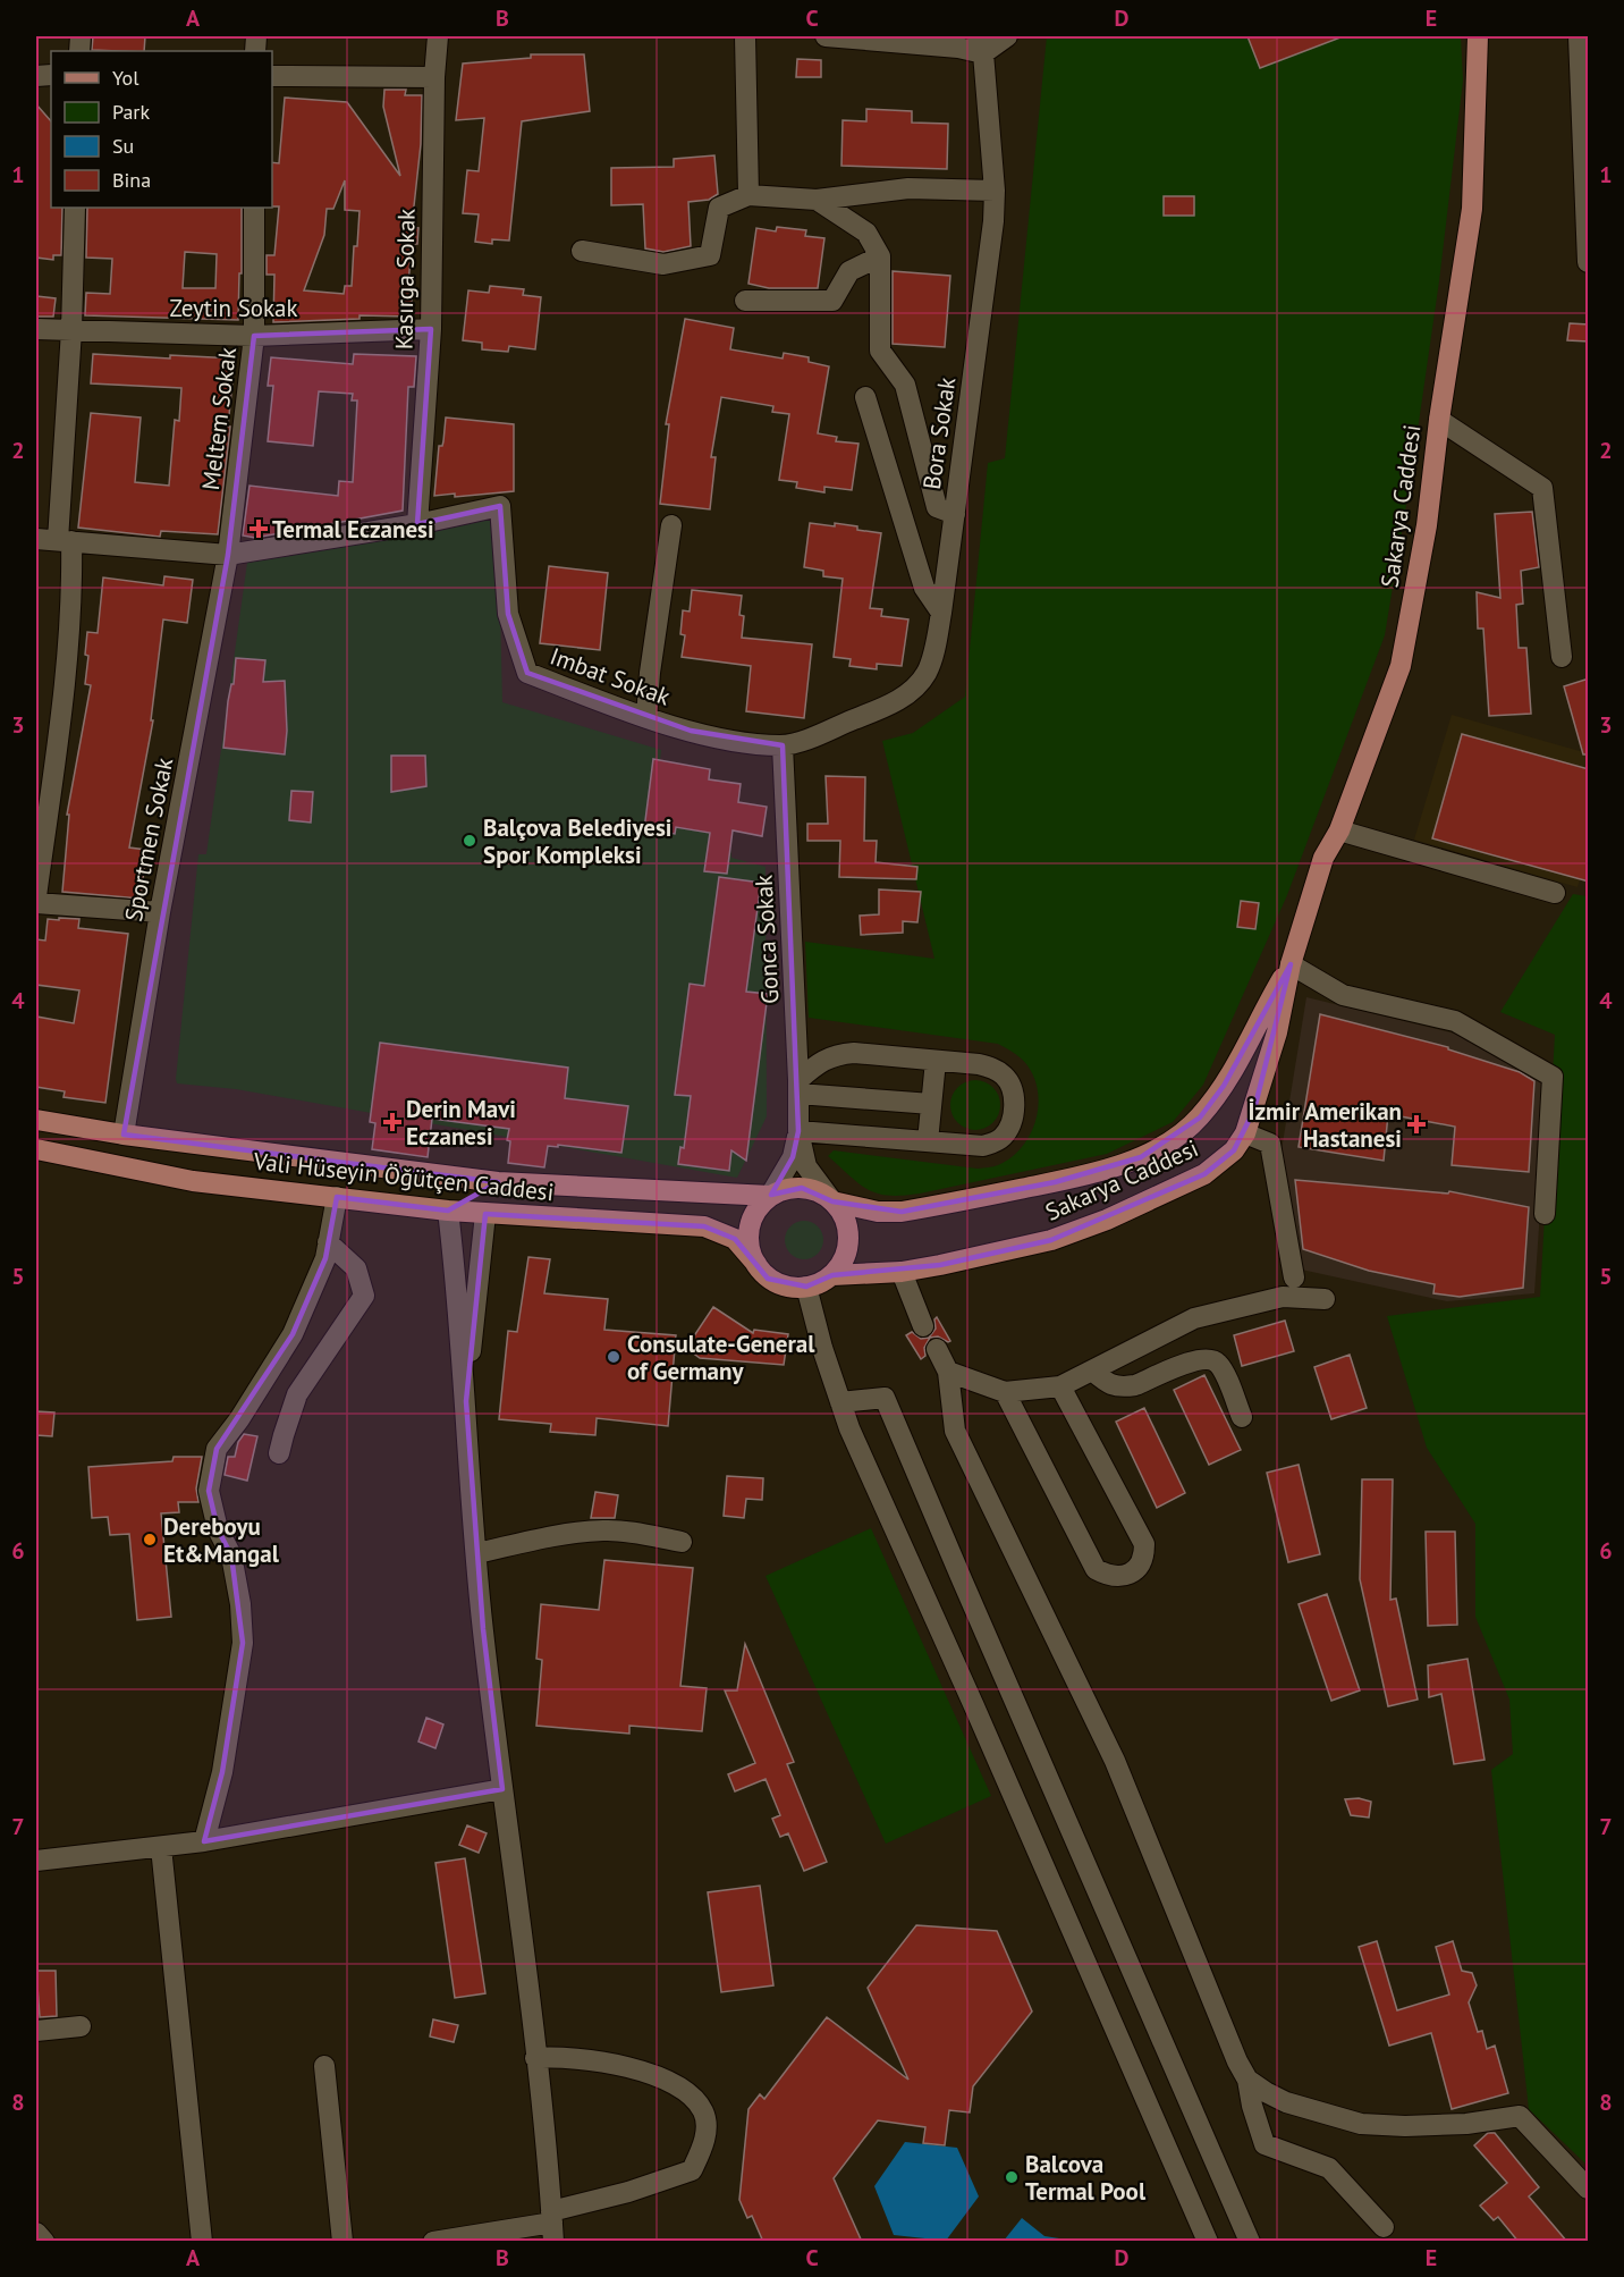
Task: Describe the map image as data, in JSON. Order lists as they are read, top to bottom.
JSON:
{
  "streets": {
    "main road": ["Sakarya Caddesi", "Vali Hüseyin Öğütçen Caddesi"],
    "street": [
      "Kasırga Sokak",
      "Zeytin Sokak",
      "Meltem Sokak",
      "Bora Sokak",
      "Imbat Sokak",
      "Sportmen Sokak",
      "Gonca Sokak"
    ]
  },
  "crossings": [
    ["Kasırga Sokak", "Zeytin Sokak"],
    ["Kasırga Sokak", "Imbat Sokak"],
    ["Zeytin Sokak", "Meltem Sokak"],
    ["Meltem Sokak", "Imbat Sokak"],
    ["Meltem Sokak", "Sportmen Sokak"],
    ["Bora Sokak", "Imbat Sokak"],
    ["Bora Sokak", "Gonca Sokak"],
    ["Sakarya Caddesi", "Vali Hüseyin Öğütçen Caddesi"],
    ["Imbat Sokak", "Sportmen Sokak"],
    ["Imbat Sokak", "Gonca Sokak"],
    ["Sportmen Sokak", "Vali Hüseyin Öğütçen Caddesi"]
  ],
  "places": {
    "health": ["Termal Eczanesi", "Derin Mavi Eczanesi", "İzmir Amerikan Hastanesi"],
    "other": [
      "Balçova Belediyesi Spor Kompleksi",
      "Consulate-General of Germany",
      "Dereboyu Et&Mangal",
      "Balcova Termal Pool"
    ]
  },
  "legend": [
    "Yol",
    "Park",
    "Su",
    "Bina"
  ],
  "grid": {
    "columns": [
      "A",
      "B",
      "C",
      "D",
      "E"
    ],
    "rows": [
      "1",
      "2",
      "3",
      "4",
      "5",
      "6",
      "7",
      "8"
    ]
  }
}
